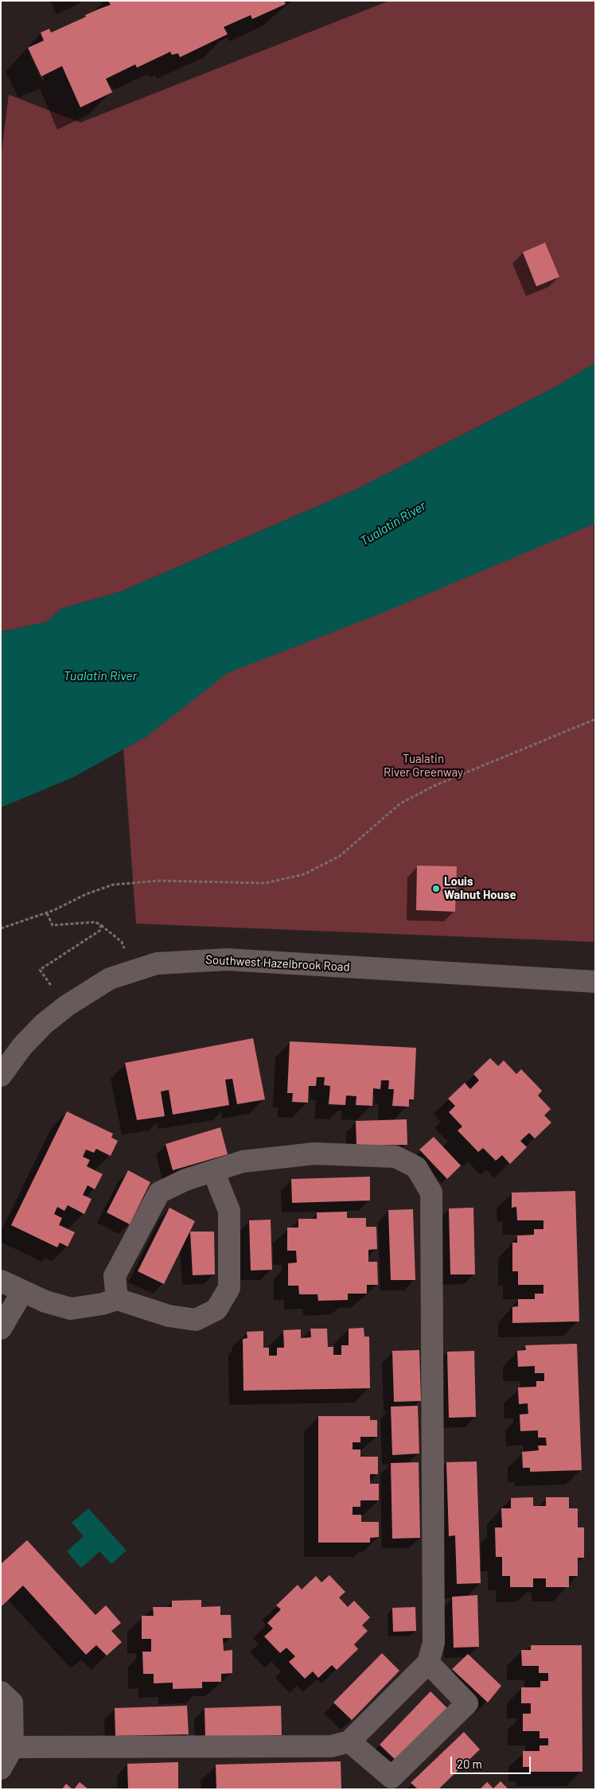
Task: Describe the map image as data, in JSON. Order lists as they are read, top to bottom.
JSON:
{
  "streets": {
    "street": ["Southwest Hazelbrook Road"]
  },
  "water": ["Tualatin River"],
  "parks": ["Tualatin River Greenway"],
  "places": ["Louis Walnut House"],
  "scale_bar": "20 m"
}
